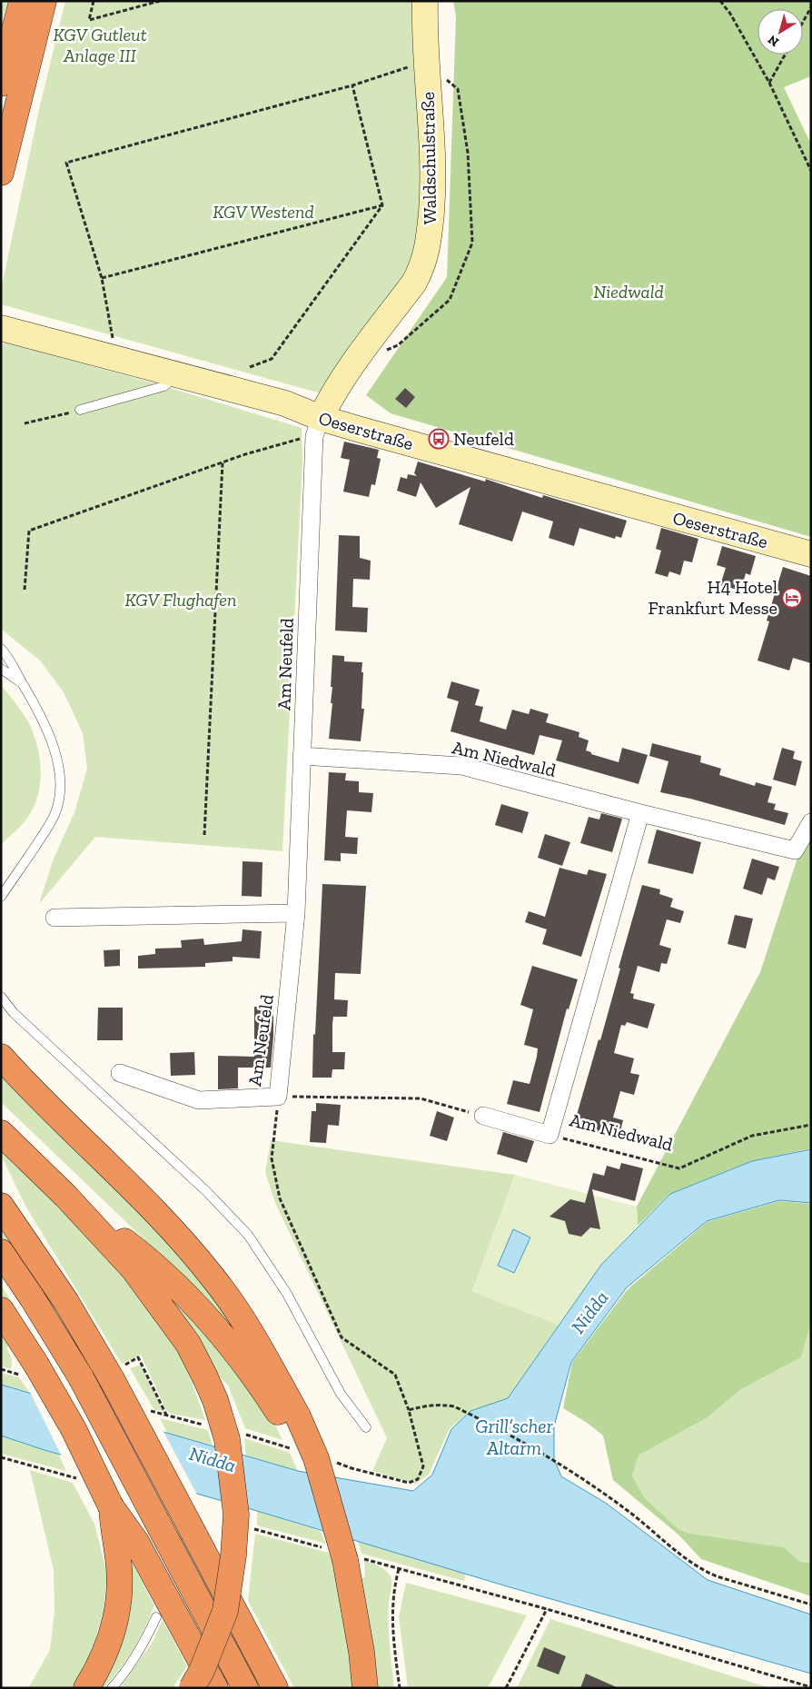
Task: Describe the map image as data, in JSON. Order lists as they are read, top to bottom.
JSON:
{
  "streets": {
    "street": [
      "Waldschulstraße",
      "Oeserstraße",
      "Am Neufeld",
      "Am Niedwald"
    ]
  },
  "crossings": [
    ["Waldschulstraße", "Oeserstraße"],
    ["Waldschulstraße", "Am Neufeld"],
    ["Oeserstraße", "Am Neufeld"],
    ["Am Neufeld", "Am Niedwald"]
  ],
  "water": ["Nidda", "Grill’scher Altarm"],
  "parks": [
    "KGV Gutleut Anlage III",
    "KGV Westend",
    "Niedwald",
    "KGV Flughafen"
  ],
  "places": {
    "bus stop": ["Neufeld"],
    "hotel": ["H4 Hotel Frankfurt Messe"]
  },
  "north": "bottom left"
}
